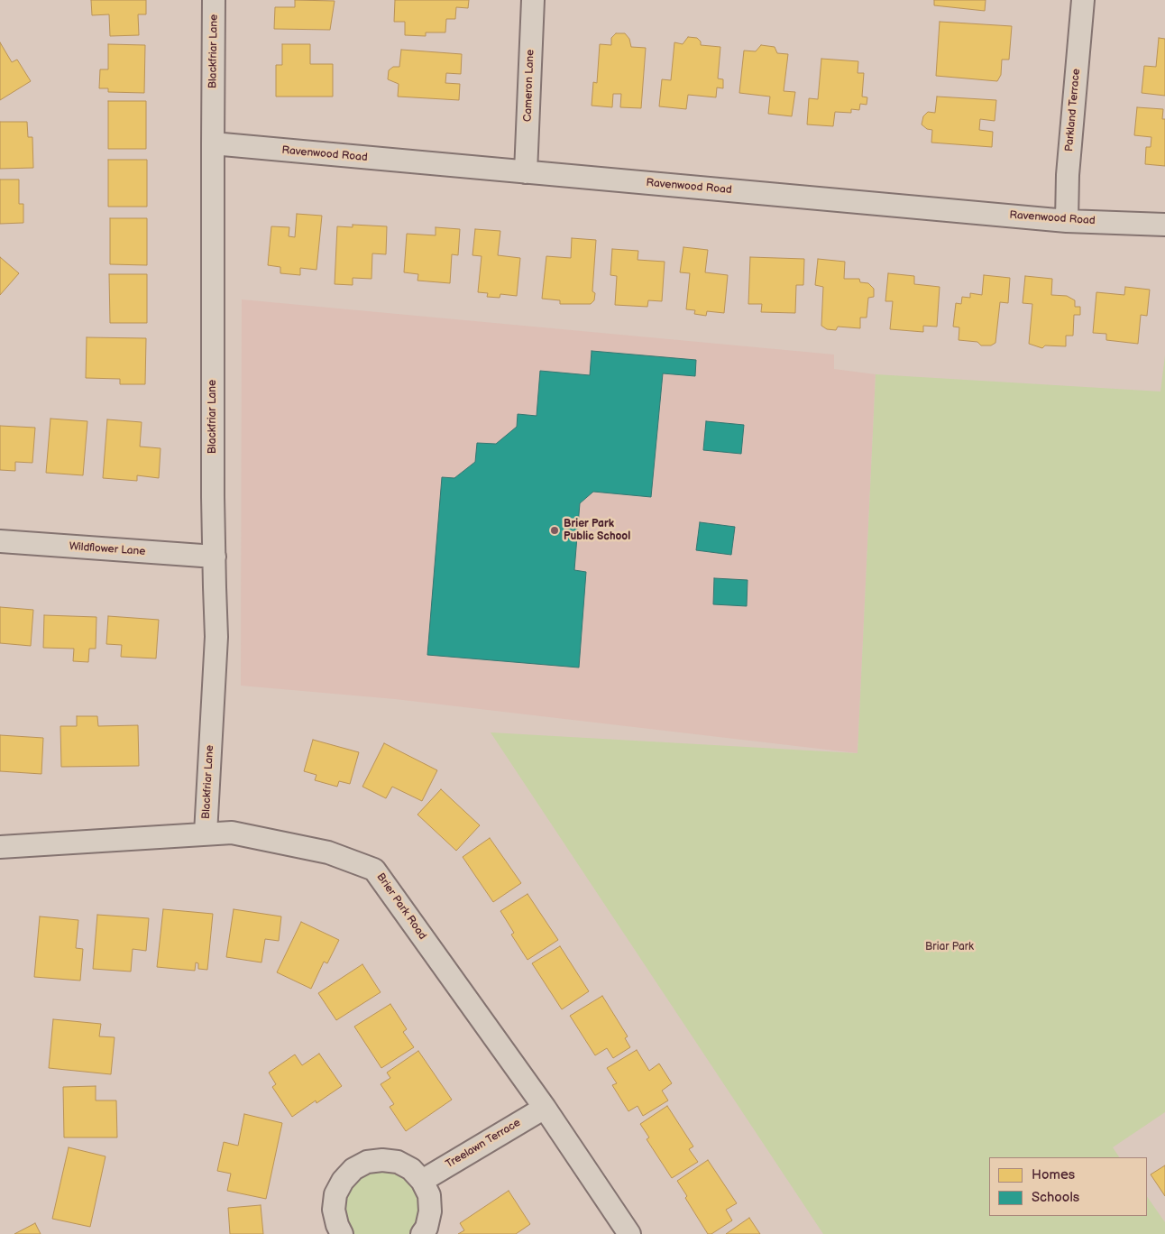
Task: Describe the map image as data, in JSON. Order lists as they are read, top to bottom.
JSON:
{
  "streets": {
    "street": [
      "Blackfriar Lane",
      "Cameron Lane",
      "Parkland Terrace",
      "Ravenwood Road",
      "Wildflower Lane",
      "Brier Park Road",
      "Treelawn Terrace"
    ]
  },
  "crossings": [
    ["Blackfriar Lane", "Ravenwood Road"],
    ["Blackfriar Lane", "Wildflower Lane"],
    ["Blackfriar Lane", "Brier Park Road"],
    ["Cameron Lane", "Ravenwood Road"],
    ["Parkland Terrace", "Ravenwood Road"],
    ["Brier Park Road", "Treelawn Terrace"]
  ],
  "parks": ["Briar Park"],
  "places": ["Brier Park Public School"],
  "legend": ["Homes", "Schools"]
}
